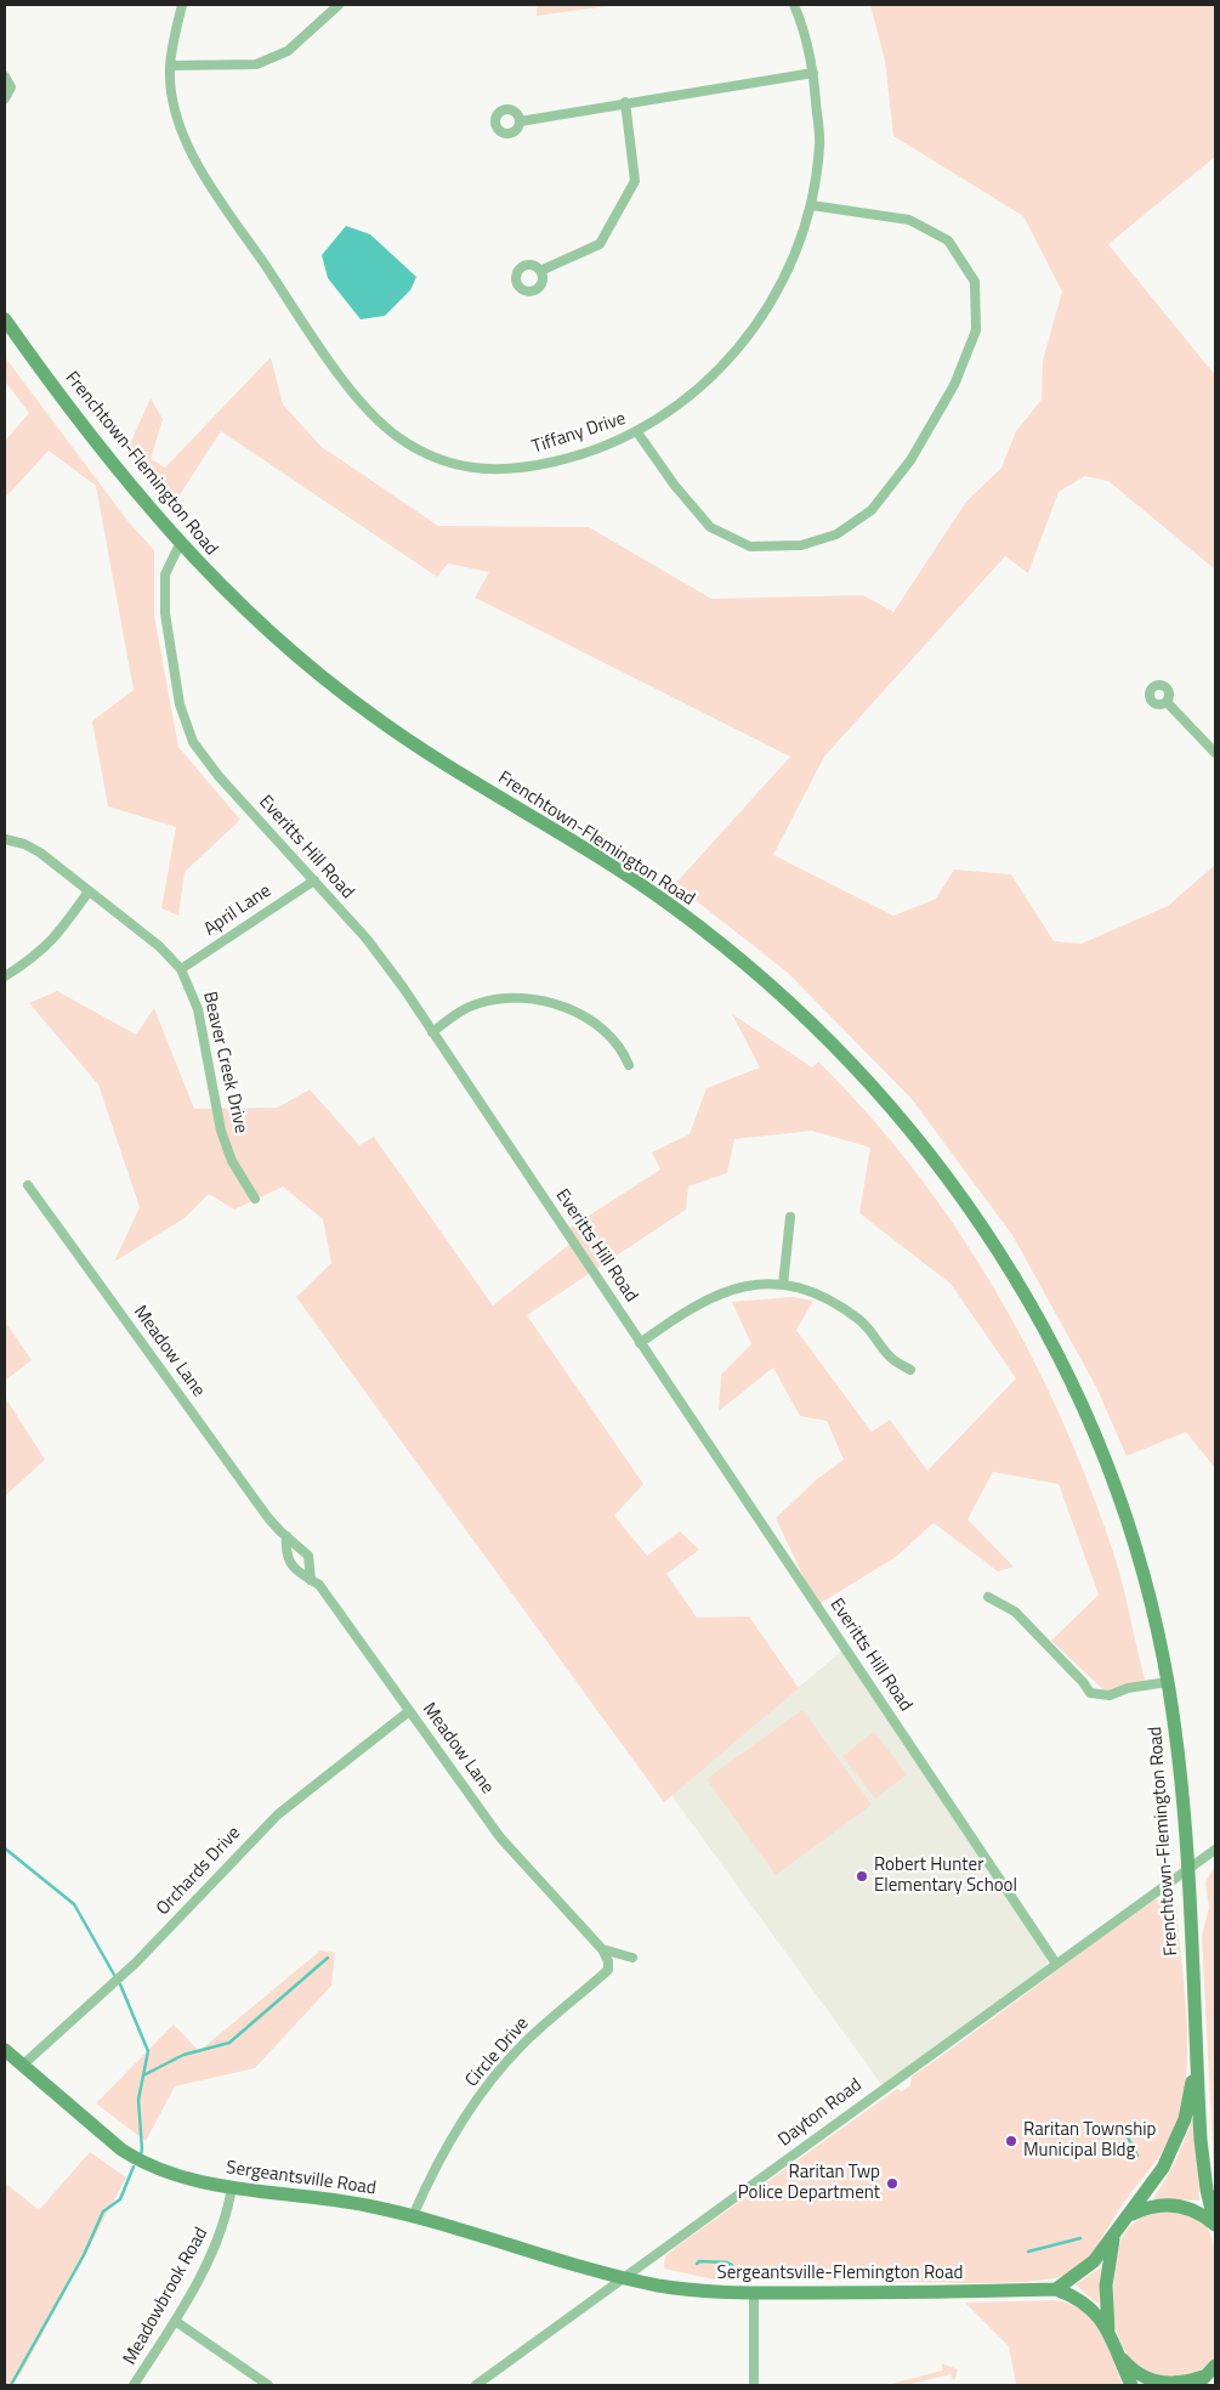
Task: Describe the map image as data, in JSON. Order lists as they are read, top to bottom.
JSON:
{
  "streets": {
    "main road": ["Frenchtown-Flemington Road", "Sergeantsville Road", "Sergeantsville-Flemington Road"],
    "street": [
      "Tiffany Drive",
      "Everitts Hill Road",
      "April Lane",
      "Beaver Creek Drive",
      "Meadow Lane",
      "Orchards Drive",
      "Circle Drive",
      "Dayton Road",
      "Meadowbrook Road"
    ]
  },
  "crossings": [
    ["Frenchtown-Flemington Road", "Everitts Hill Road"],
    ["Frenchtown-Flemington Road", "Dayton Road"],
    ["Everitts Hill Road", "April Lane"],
    ["Everitts Hill Road", "Dayton Road"],
    ["April Lane", "Beaver Creek Drive"],
    ["Meadow Lane", "Orchards Drive"],
    ["Meadow Lane", "Circle Drive"],
    ["Orchards Drive", "Sergeantsville Road"],
    ["Circle Drive", "Sergeantsville Road"],
    ["Dayton Road", "Sergeantsville Road"],
    ["Dayton Road", "Sergeantsville-Flemington Road"],
    ["Sergeantsville Road", "Sergeantsville-Flemington Road"],
    ["Sergeantsville Road", "Meadowbrook Road"]
  ],
  "places": ["Robert Hunter Elementary School", "Raritan Township Municipal Bldg", "Raritan Twp Police Department"]
}
